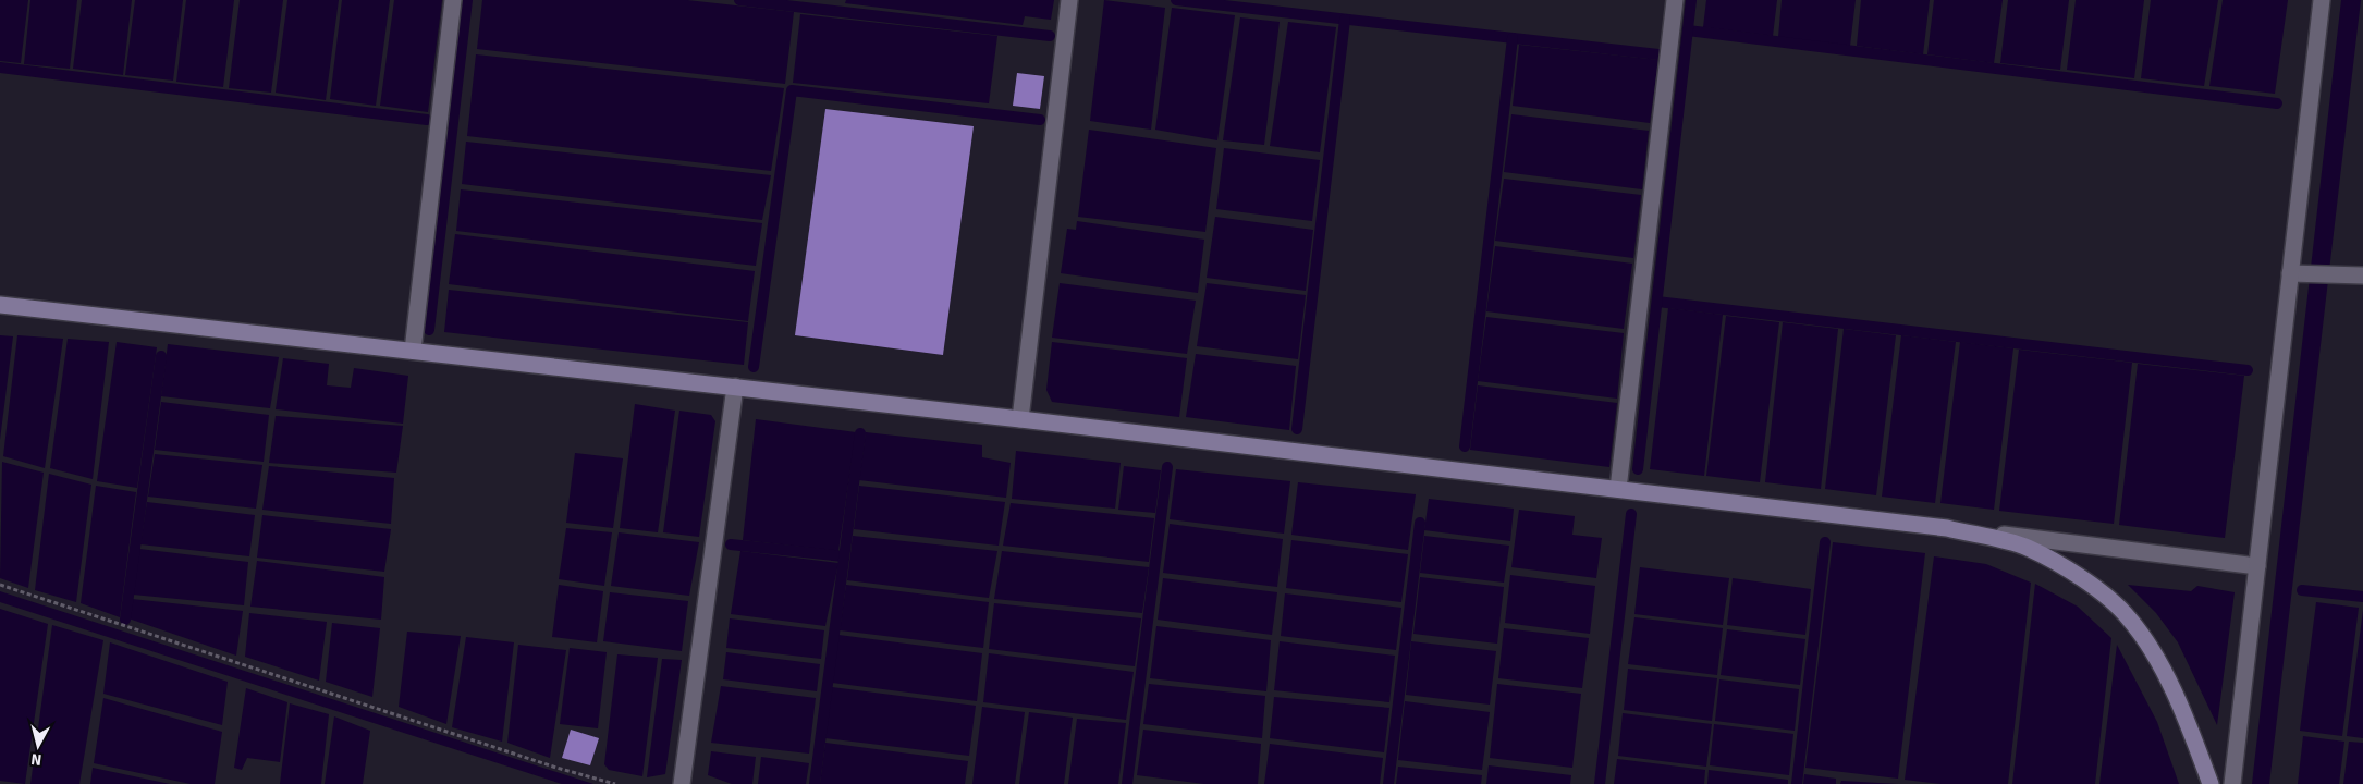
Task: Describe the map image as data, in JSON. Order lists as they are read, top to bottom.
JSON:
{
  "north": "bottom"
}
